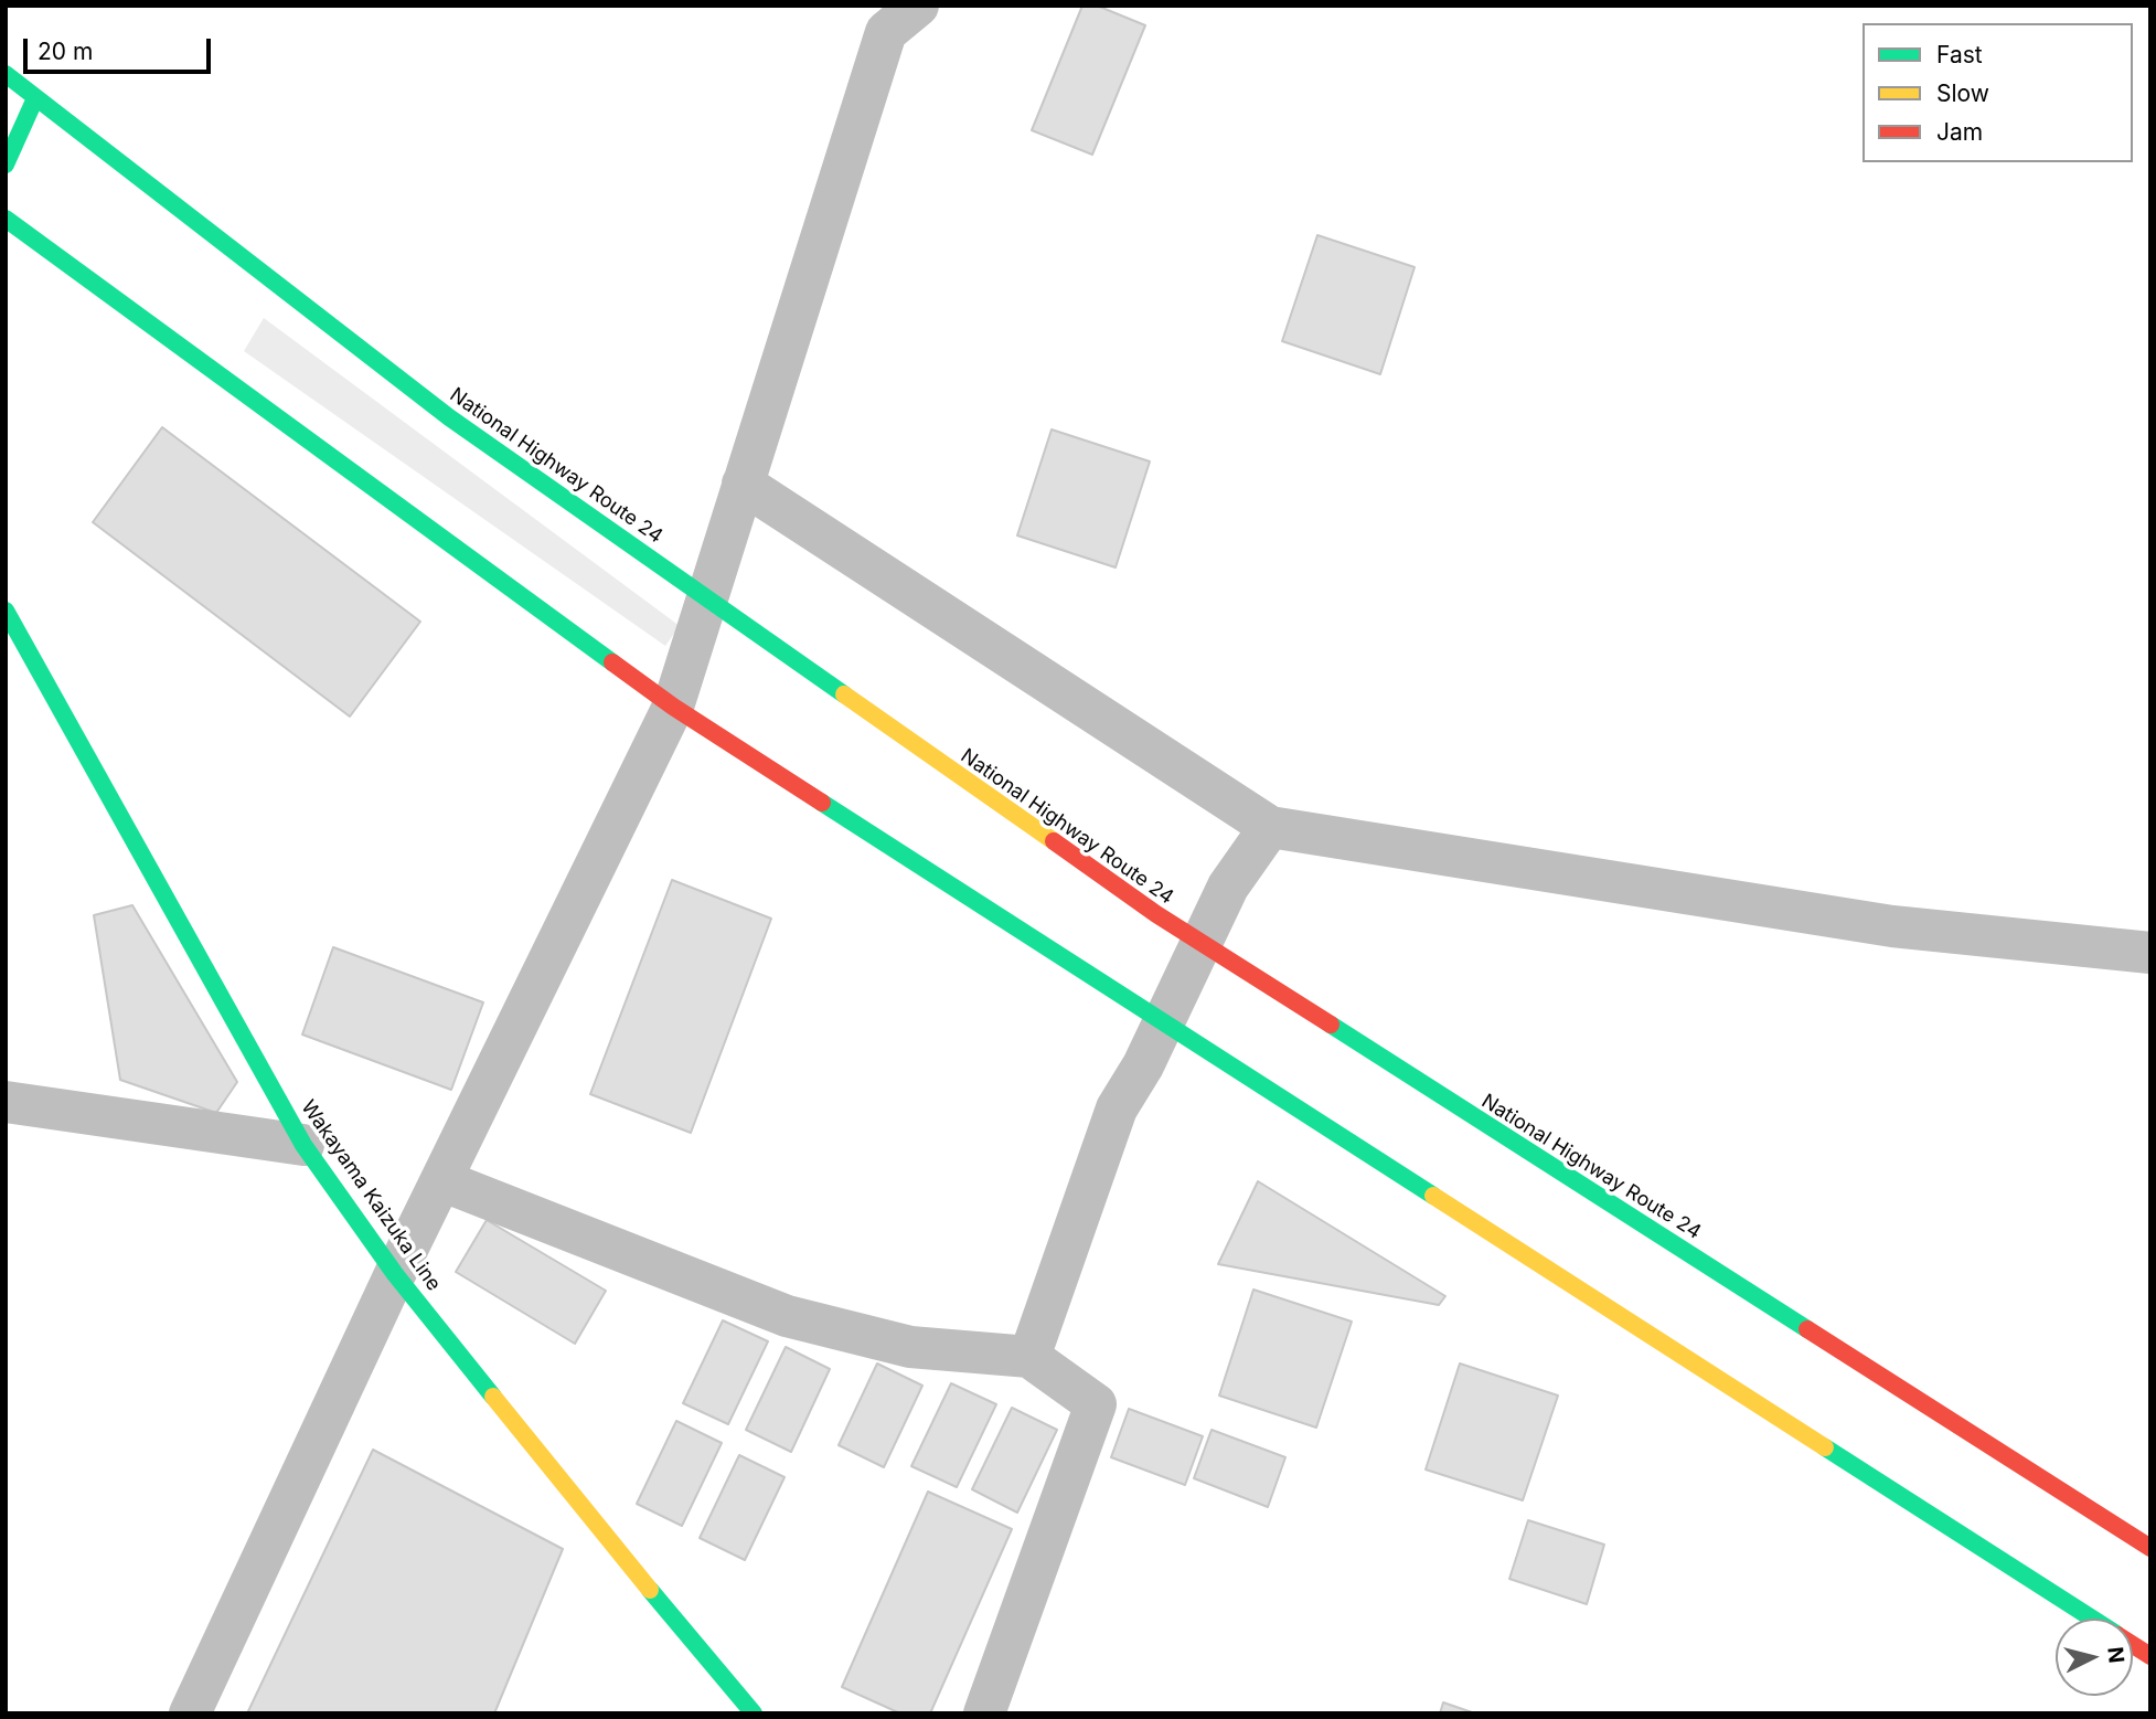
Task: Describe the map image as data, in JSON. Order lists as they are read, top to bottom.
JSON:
{
  "streets": {
    "main road": ["National Highway Route 24", "Wakayama Kaizuka Line"]
  },
  "legend": ["Fast", "Slow", "Jam"],
  "scale_bar": "20 m",
  "north": "right"
}
